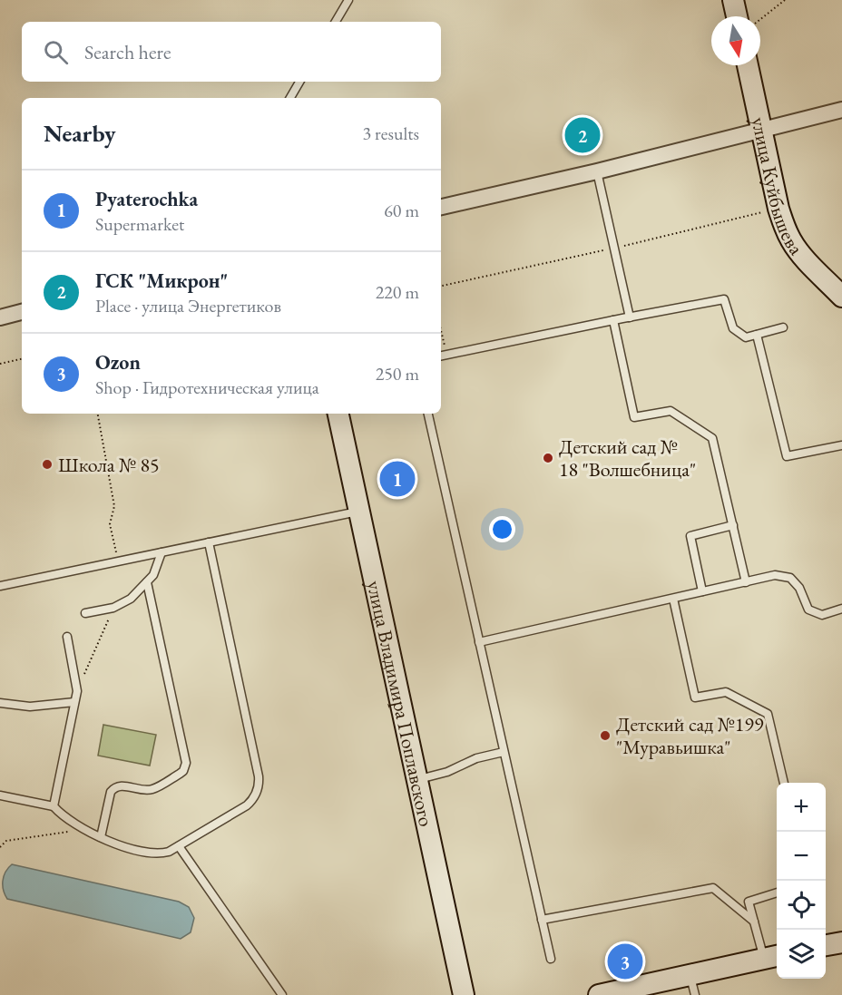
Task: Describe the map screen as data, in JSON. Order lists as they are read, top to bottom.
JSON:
{
  "streets": {
    "street": ["улица Куйбышева", "улица Владимира Поплавского"]
  },
  "places": ["Детский сад № 18 \"Волшебница\"", "Школа № 85", "Детский сад №199 \"Муравьишка\""],
  "north": "bottom",
  "page": {
    "search": "Search here",
    "heading": ["Nearby", "3 results"],
    "pins": ["2", "1", "3"],
    "list": [
      {
        "mark": "1",
        "name": "Pyaterochka",
        "note": "Supermarket",
        "value": "60 m"
      },
      {
        "mark": "2",
        "name": "ГСК \"Микрон\"",
        "note": "Place · улица Энергетиков",
        "value": "220 m"
      },
      {
        "mark": "3",
        "name": "Ozon",
        "note": "Shop · Гидротехническая улица",
        "value": "250 m"
      }
    ],
    "map_buttons": ["+", "−"]
  }
}
